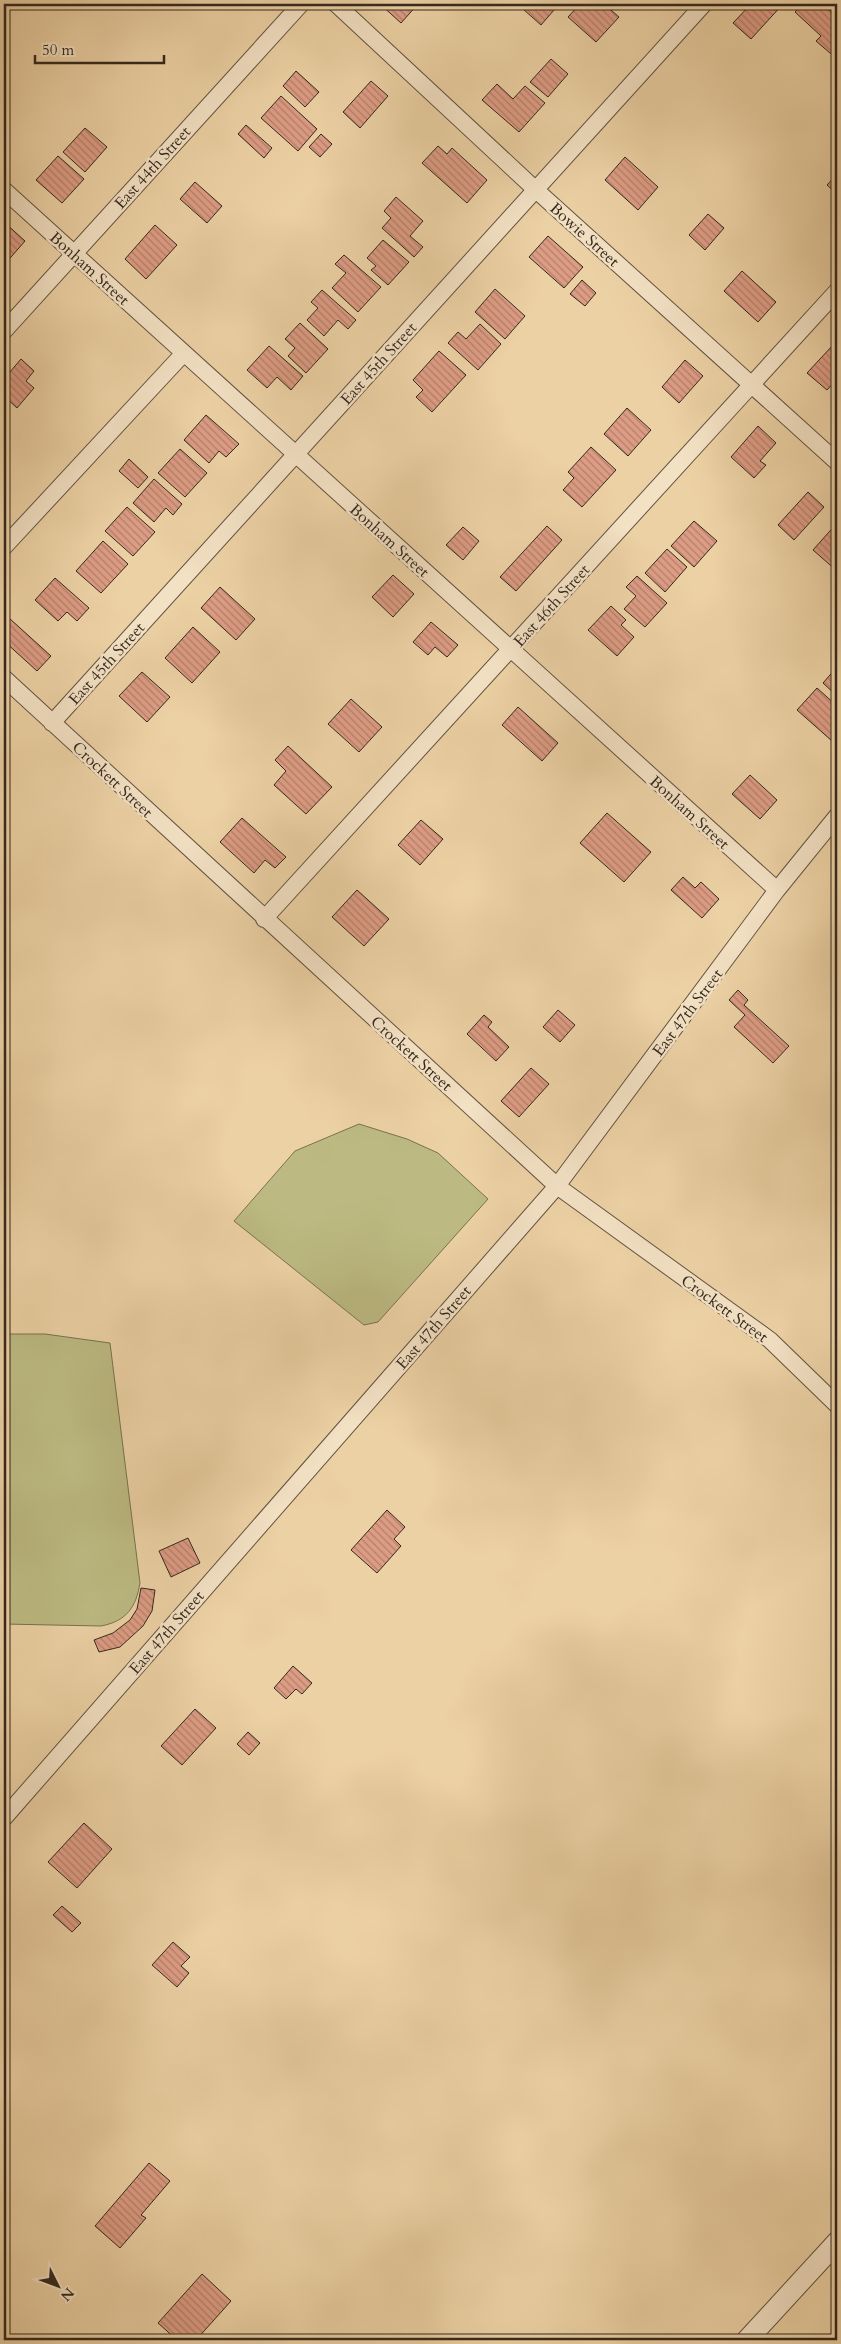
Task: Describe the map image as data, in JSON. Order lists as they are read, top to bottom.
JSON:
{
  "streets": {
    "street": [
      "East 44th Street",
      "Bowie Street",
      "Bonham Street",
      "East 45th Street",
      "East 46th Street",
      "Crockett Street",
      "East 47th Street"
    ]
  },
  "crossings": [
    ["East 44th Street", "Bonham Street"],
    ["Bowie Street", "East 45th Street"],
    ["Bowie Street", "East 46th Street"],
    ["Bonham Street", "East 45th Street"],
    ["Bonham Street", "East 46th Street"],
    ["Bonham Street", "East 47th Street"],
    ["East 45th Street", "Crockett Street"],
    ["East 46th Street", "Crockett Street"],
    ["Crockett Street", "East 47th Street"]
  ],
  "scale_bar": "50 m",
  "north": "bottom right"
}
